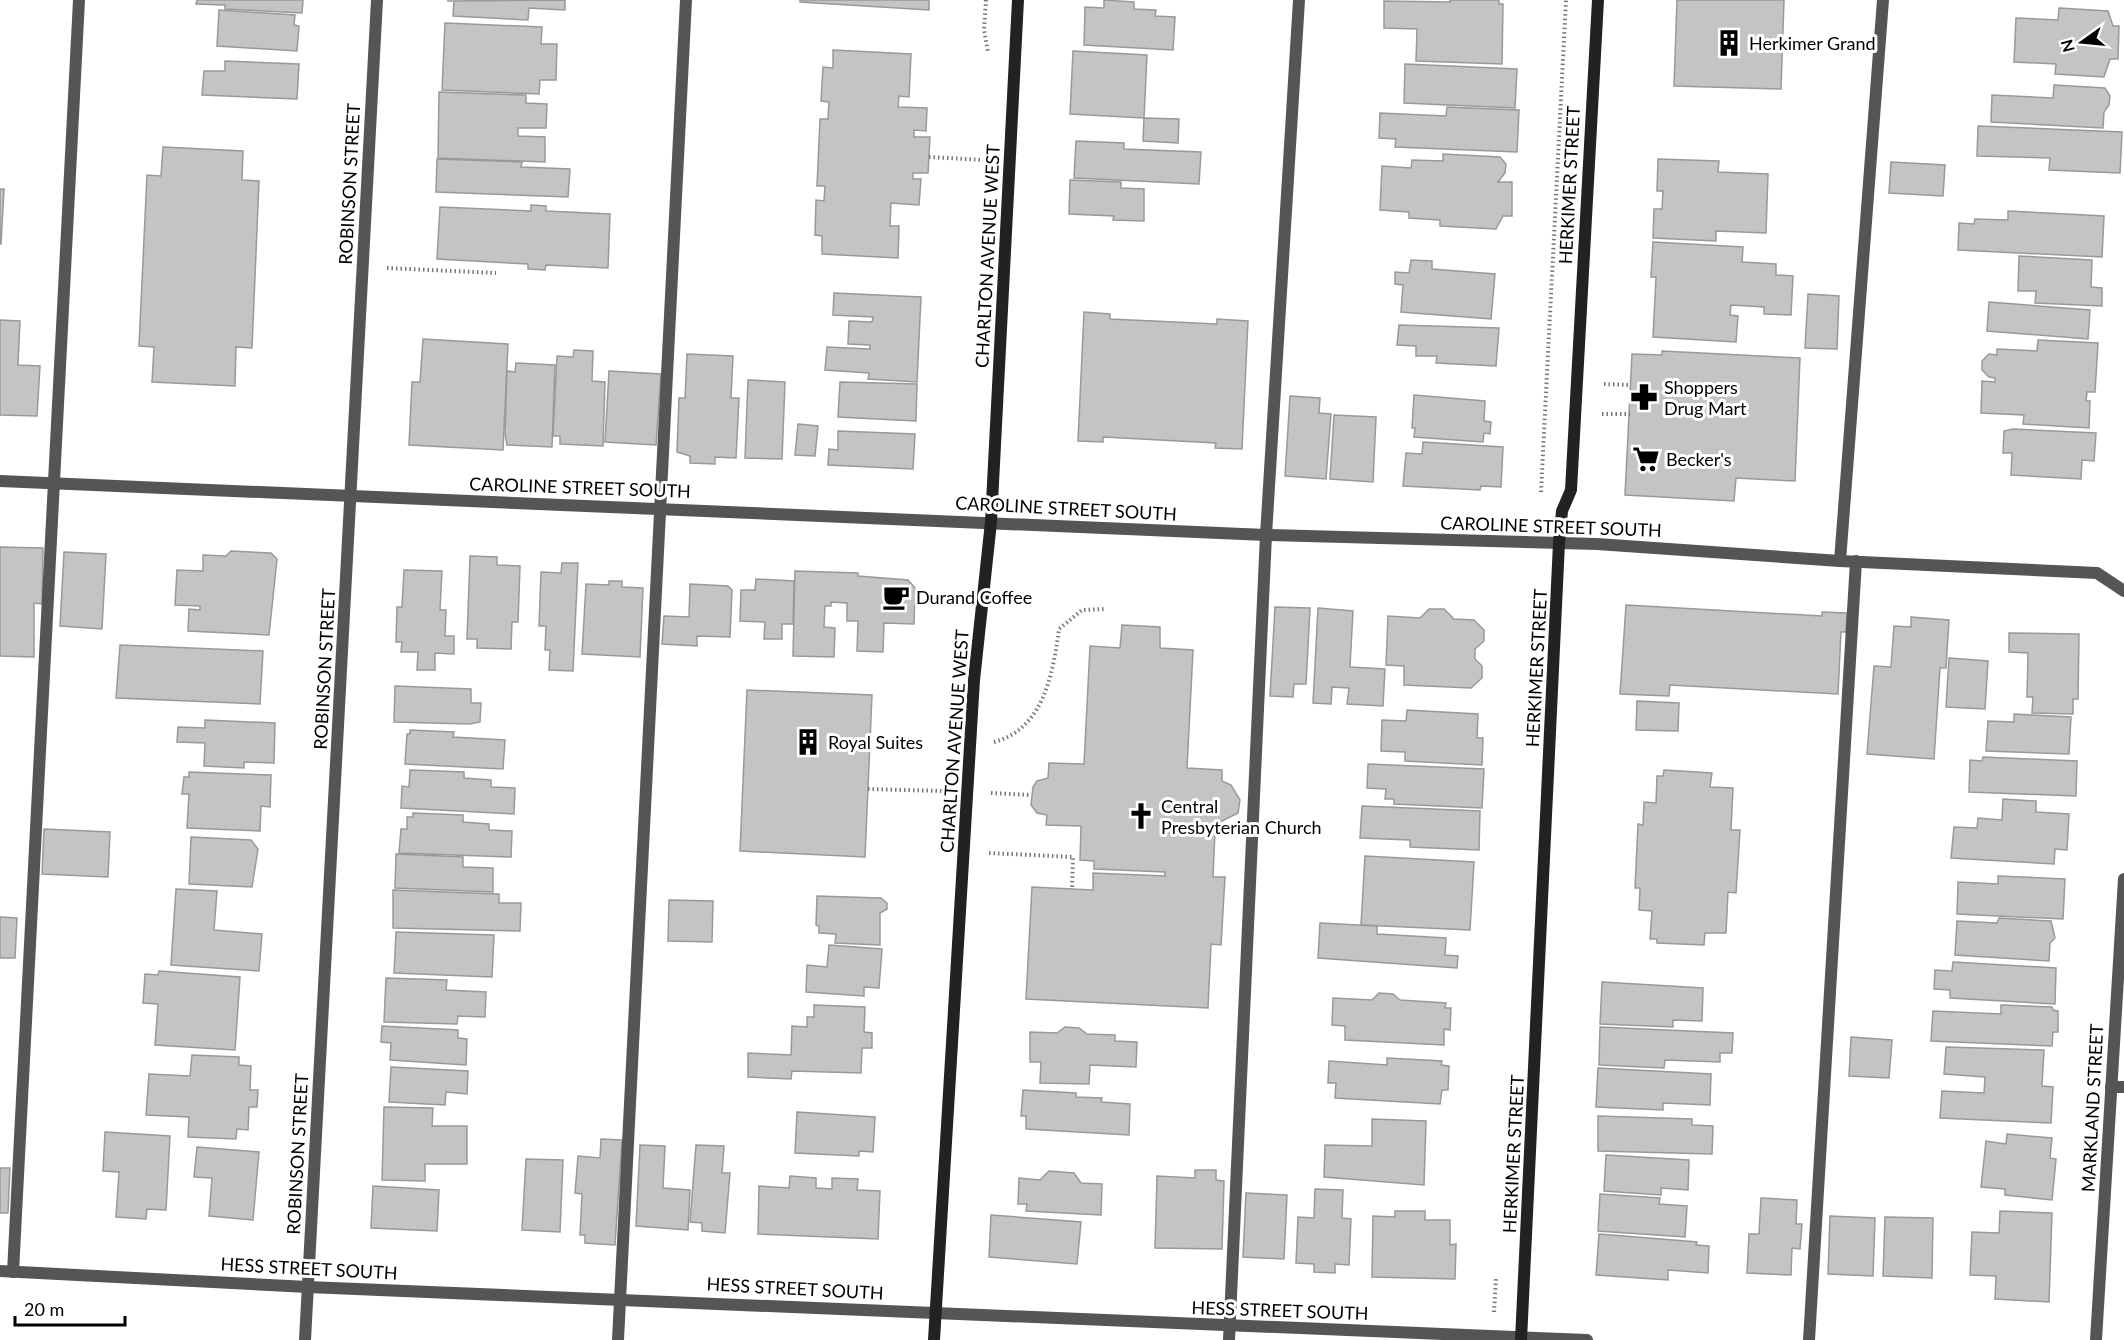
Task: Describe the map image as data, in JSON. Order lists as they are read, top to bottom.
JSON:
{
  "streets": {
    "street": [
      "ROBINSON STREET",
      "HERKIMER STREET",
      "CHARLTON AVENUE WEST",
      "CAROLINE STREET SOUTH",
      "MARKLAND STREET",
      "HESS STREET SOUTH"
    ]
  },
  "crossings": [
    ["ROBINSON STREET", "CAROLINE STREET SOUTH"],
    ["ROBINSON STREET", "HESS STREET SOUTH"],
    ["HERKIMER STREET", "CAROLINE STREET SOUTH"],
    ["HERKIMER STREET", "HESS STREET SOUTH"],
    ["CHARLTON AVENUE WEST", "CAROLINE STREET SOUTH"],
    ["CHARLTON AVENUE WEST", "HESS STREET SOUTH"]
  ],
  "places": {
    "building": ["Herkimer Grand", "Royal Suites"],
    "pharmacy": ["Shoppers Drug Mart"],
    "supermarket": ["Becker's"],
    "cafe": ["Durand Coffee"],
    "church": ["Central Presbyterian Church"]
  },
  "scale_bar": "20 m",
  "north": "left"
}
